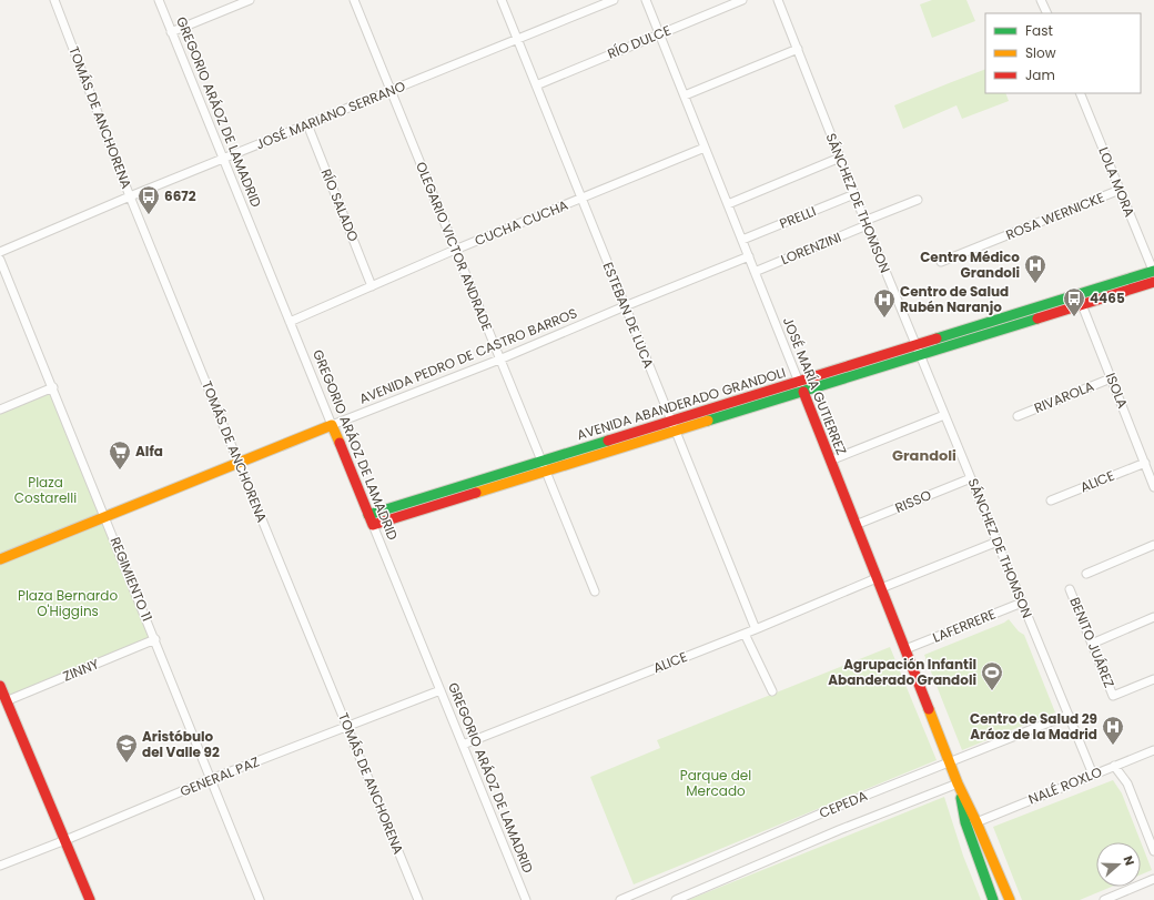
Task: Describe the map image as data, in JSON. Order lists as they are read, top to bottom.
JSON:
{
  "streets": {
    "street": [
      "RÍO DULCE",
      "GREGORIO ARÁOZ DE LAMADRID",
      "JOSÉ MARIANO SERRANO",
      "TOMÁS DE ANCHORENA",
      "LOLA MORA",
      "SÁNCHEZ DE THOMSON",
      "RÍO SALADO",
      "ROSA WERNICKE",
      "PRELLI",
      "CUCHA CUCHA",
      "OLEGARIO VICTOR ANDRADE",
      "LORENZINI",
      "ESTEBAN DE LUCA",
      "AVENIDA PEDRO DE CASTRO BARROS",
      "JOSÉ MARÍA GUTIERREZ",
      "ISOLA",
      "RIVAROLA",
      "AVENIDA ABANDERADO GRANDOLI",
      "ALICE",
      "RISSO",
      "REGIMIENTO 11",
      "LAFERRERE",
      "BENITO JUÁREZ",
      "ZINNY",
      "GENERAL PAZ",
      "NALÉ ROXLO",
      "CEPEDA"
    ]
  },
  "crossings": [
    ["RÍO DULCE", "ESTEBAN DE LUCA"],
    ["RÍO DULCE", "JOSÉ MARÍA GUTIERREZ"],
    ["GREGORIO ARÁOZ DE LAMADRID", "JOSÉ MARIANO SERRANO"],
    ["GREGORIO ARÁOZ DE LAMADRID", "CUCHA CUCHA"],
    ["GREGORIO ARÁOZ DE LAMADRID", "AVENIDA PEDRO DE CASTRO BARROS"],
    ["GREGORIO ARÁOZ DE LAMADRID", "AVENIDA ABANDERADO GRANDOLI"],
    ["GREGORIO ARÁOZ DE LAMADRID", "ALICE"],
    ["GREGORIO ARÁOZ DE LAMADRID", "GENERAL PAZ"],
    ["JOSÉ MARIANO SERRANO", "TOMÁS DE ANCHORENA"],
    ["JOSÉ MARIANO SERRANO", "RÍO SALADO"],
    ["JOSÉ MARIANO SERRANO", "OLEGARIO VICTOR ANDRADE"],
    ["JOSÉ MARIANO SERRANO", "ESTEBAN DE LUCA"],
    ["TOMÁS DE ANCHORENA", "AVENIDA PEDRO DE CASTRO BARROS"],
    ["TOMÁS DE ANCHORENA", "GENERAL PAZ"],
    ["LOLA MORA", "ROSA WERNICKE"],
    ["LOLA MORA", "AVENIDA ABANDERADO GRANDOLI"],
    ["SÁNCHEZ DE THOMSON", "PRELLI"],
    ["SÁNCHEZ DE THOMSON", "LORENZINI"],
    ["SÁNCHEZ DE THOMSON", "AVENIDA ABANDERADO GRANDOLI"],
    ["SÁNCHEZ DE THOMSON", "ALICE"],
    ["SÁNCHEZ DE THOMSON", "RISSO"],
    ["SÁNCHEZ DE THOMSON", "LAFERRERE"],
    ["SÁNCHEZ DE THOMSON", "NALÉ ROXLO"],
    ["SÁNCHEZ DE THOMSON", "CEPEDA"],
    ["RÍO SALADO", "CUCHA CUCHA"],
    ["PRELLI", "JOSÉ MARÍA GUTIERREZ"],
    ["CUCHA CUCHA", "OLEGARIO VICTOR ANDRADE"],
    ["CUCHA CUCHA", "ESTEBAN DE LUCA"],
    ["CUCHA CUCHA", "JOSÉ MARÍA GUTIERREZ"],
    ["OLEGARIO VICTOR ANDRADE", "AVENIDA PEDRO DE CASTRO BARROS"],
    ["OLEGARIO VICTOR ANDRADE", "AVENIDA ABANDERADO GRANDOLI"],
    ["LORENZINI", "JOSÉ MARÍA GUTIERREZ"],
    ["ESTEBAN DE LUCA", "AVENIDA PEDRO DE CASTRO BARROS"],
    ["ESTEBAN DE LUCA", "AVENIDA ABANDERADO GRANDOLI"],
    ["ESTEBAN DE LUCA", "ALICE"],
    ["AVENIDA PEDRO DE CASTRO BARROS", "JOSÉ MARÍA GUTIERREZ"],
    ["AVENIDA PEDRO DE CASTRO BARROS", "REGIMIENTO 11"],
    ["JOSÉ MARÍA GUTIERREZ", "AVENIDA ABANDERADO GRANDOLI"],
    ["JOSÉ MARÍA GUTIERREZ", "ALICE"],
    ["JOSÉ MARÍA GUTIERREZ", "RISSO"],
    ["JOSÉ MARÍA GUTIERREZ", "LAFERRERE"],
    ["JOSÉ MARÍA GUTIERREZ", "NALÉ ROXLO"],
    ["JOSÉ MARÍA GUTIERREZ", "CEPEDA"],
    ["ISOLA", "RIVAROLA"],
    ["ISOLA", "AVENIDA ABANDERADO GRANDOLI"],
    ["ISOLA", "ALICE"],
    ["REGIMIENTO 11", "ZINNY"],
    ["REGIMIENTO 11", "GENERAL PAZ"]
  ],
  "districts": ["Grandoli"],
  "parks": ["Plaza Costarelli", "Plaza Bernardo O'Higgins", "Parque del Mercado"],
  "places": {
    "bus stop": ["6672", "4465"],
    "hospital": ["Centro Médico Grandoli", "Centro de Salud Rubén Naranjo", "Centro de Salud 29 Aráoz de la Madrid"],
    "supermarket": ["Alfa"],
    "sports": ["Agrupación Infantil Abanderado Grandoli"],
    "school or university": ["Aristóbulo del Valle 92"]
  },
  "legend": ["Fast", "Slow", "Jam"],
  "north": "right"
}
